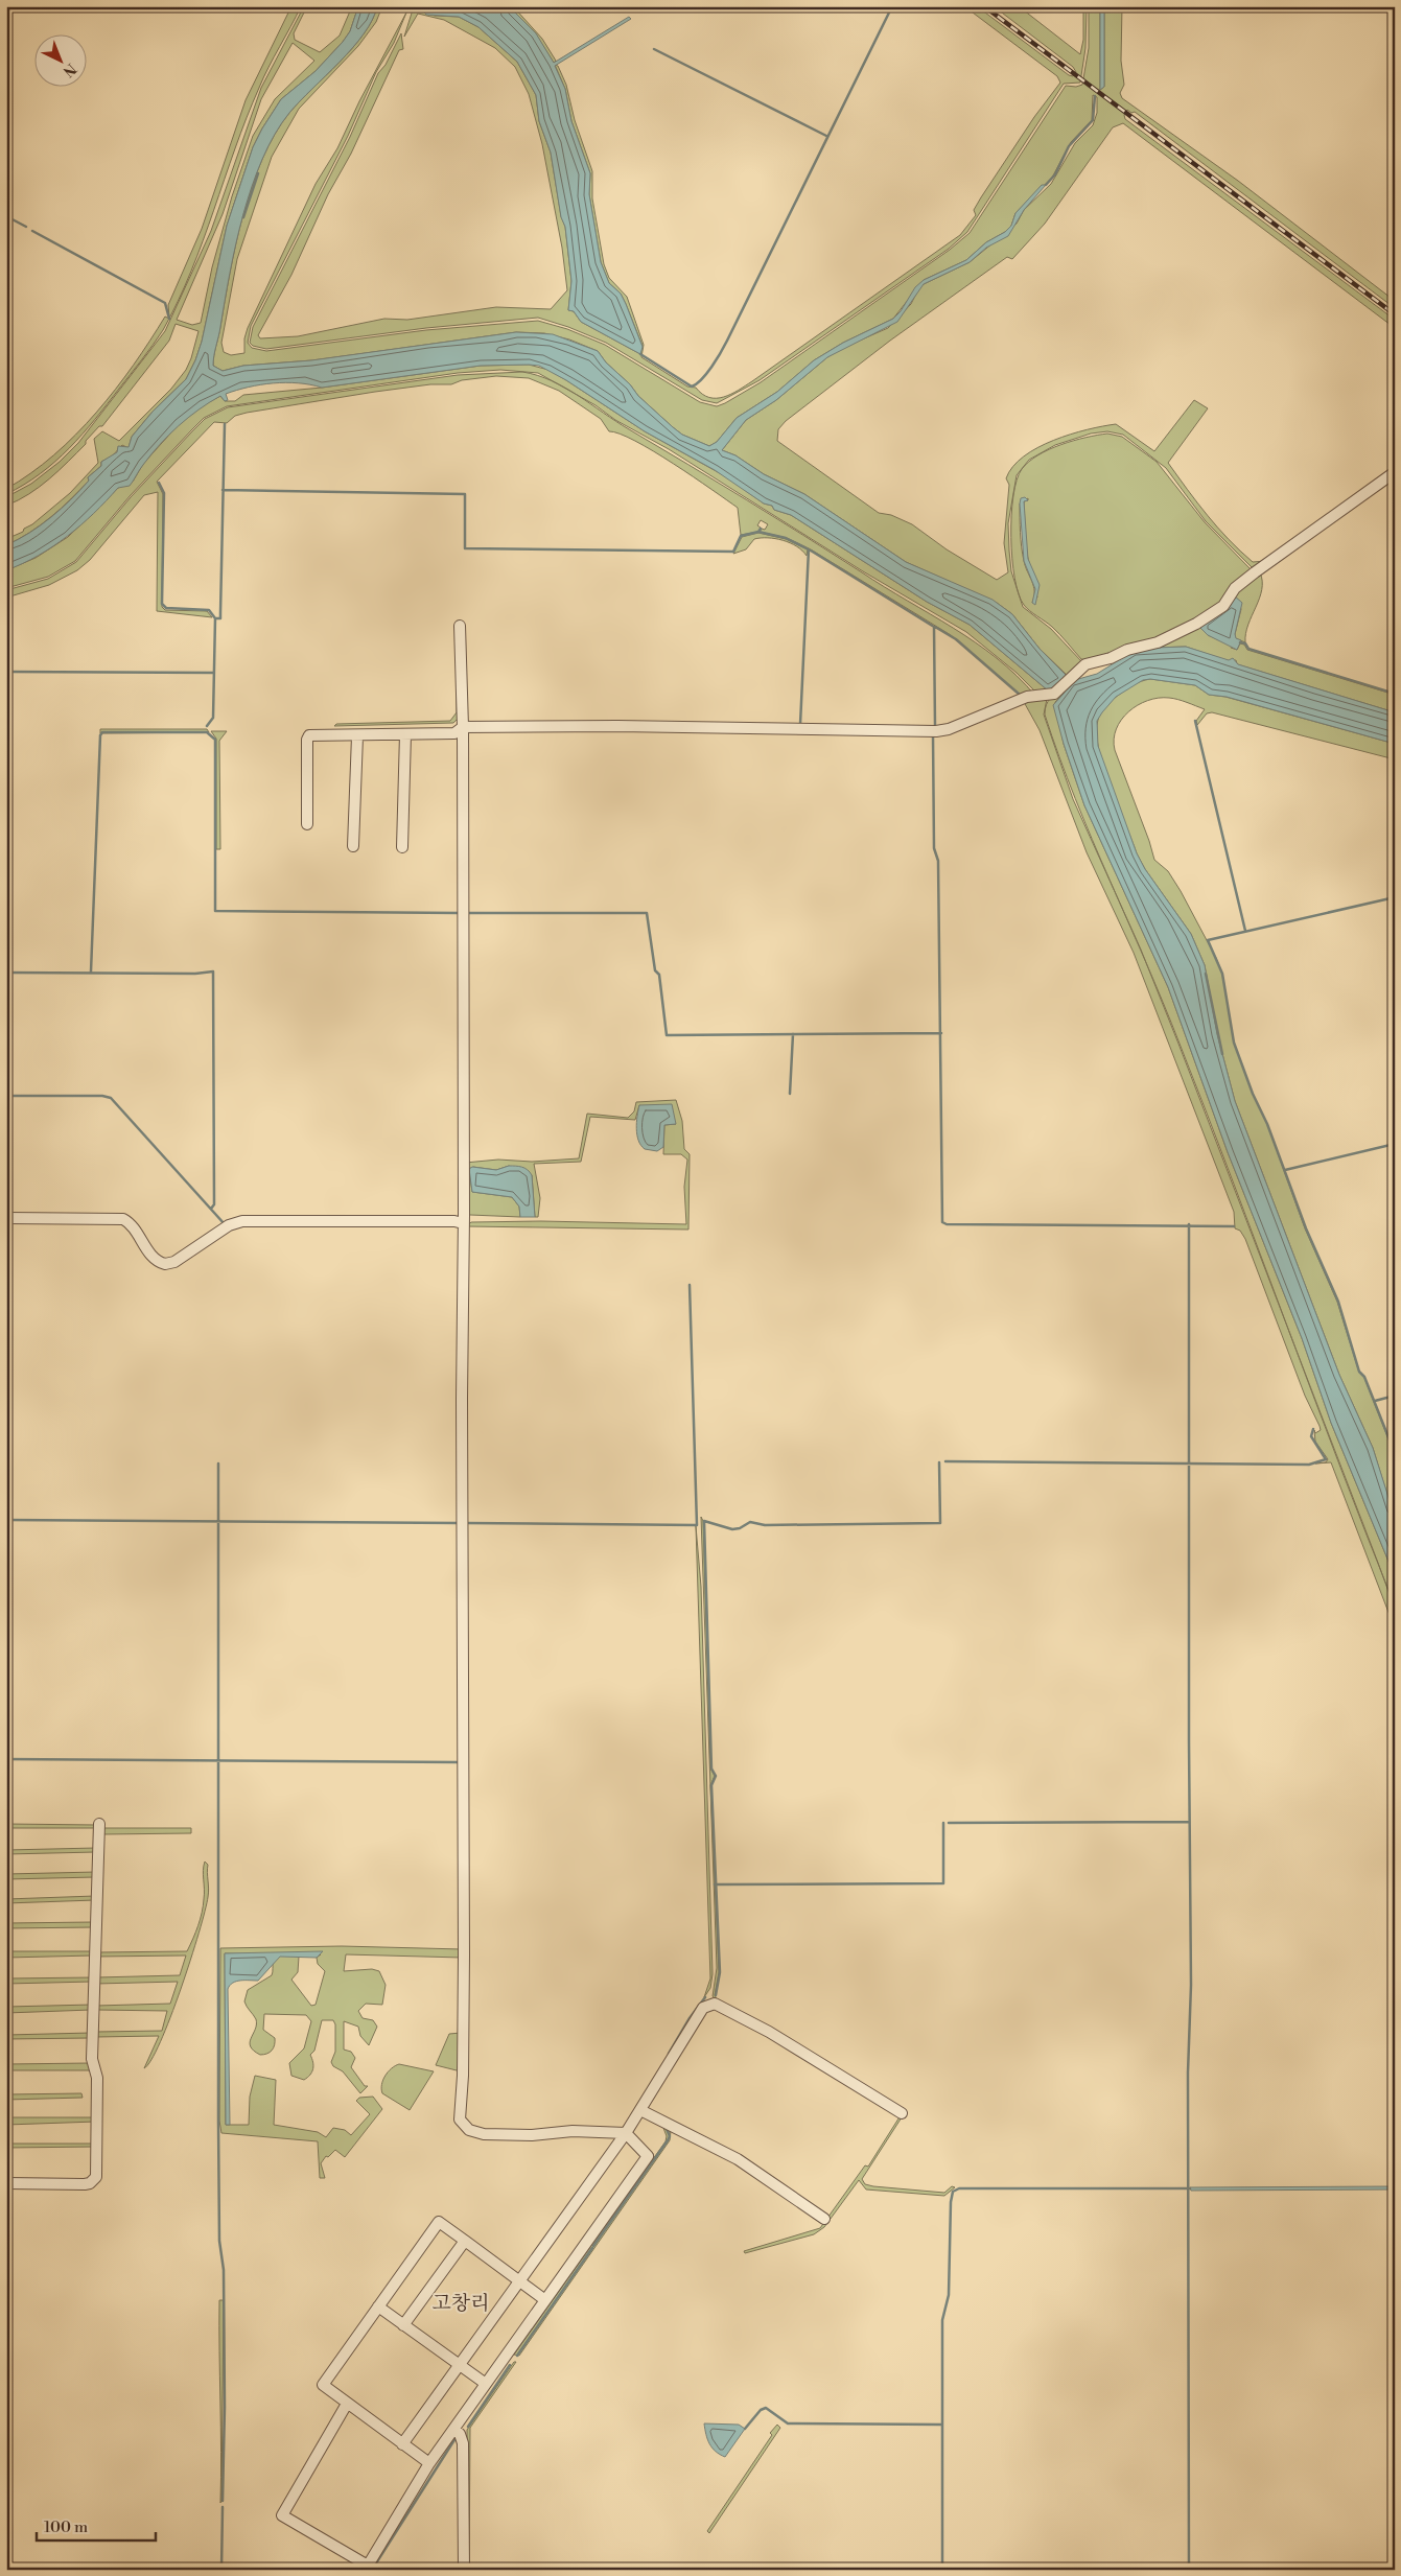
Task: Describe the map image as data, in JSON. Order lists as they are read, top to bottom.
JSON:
{
  "districts": ["고창리"],
  "scale_bar": "100 m",
  "north": "bottom right"
}
